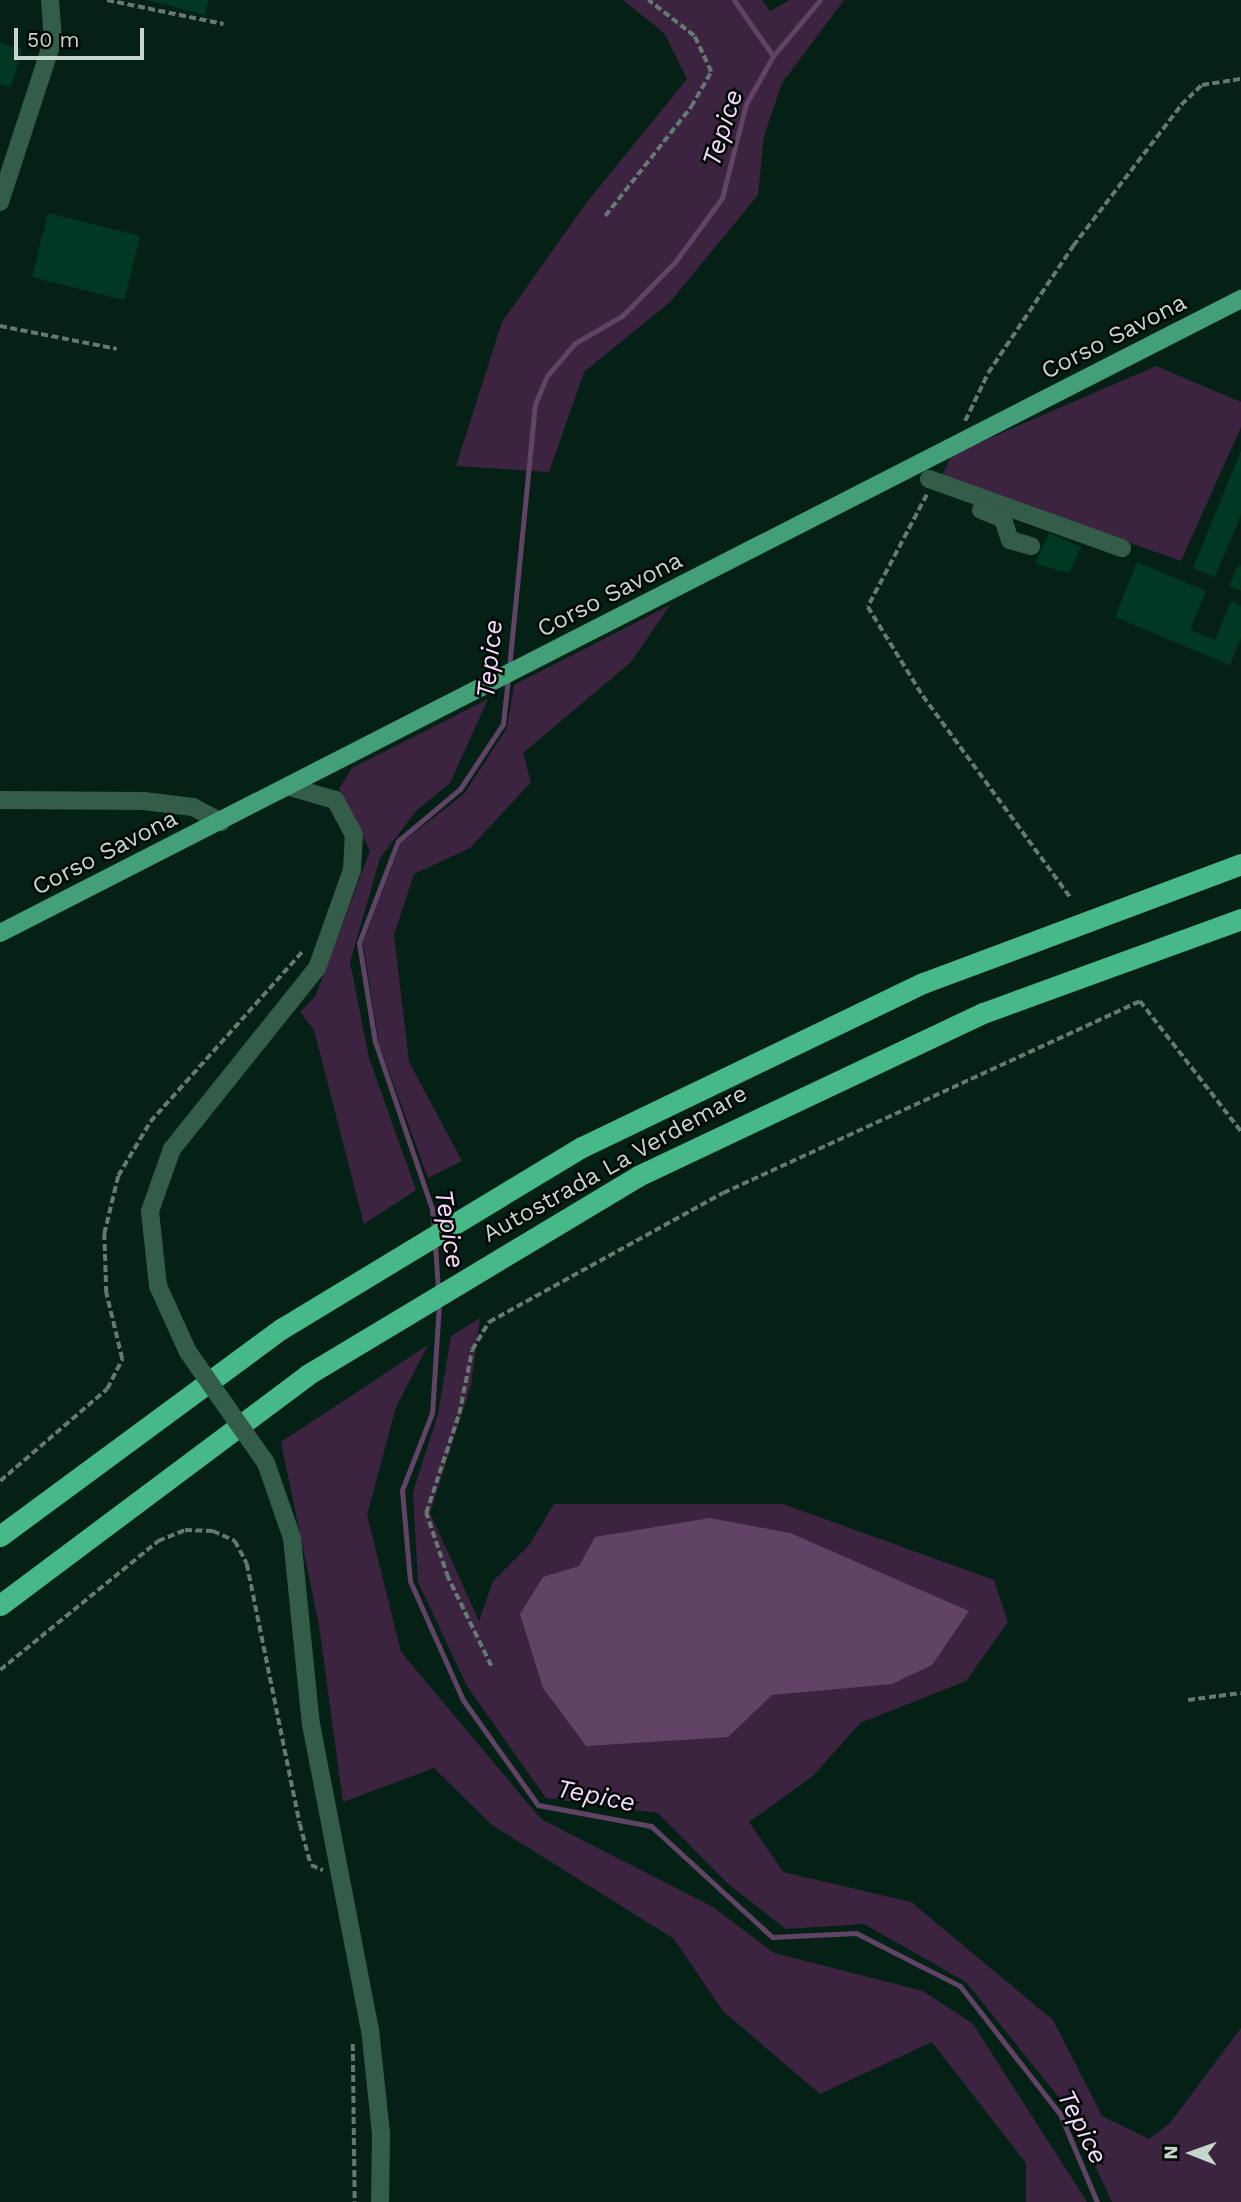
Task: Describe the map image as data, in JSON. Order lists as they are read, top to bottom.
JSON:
{
  "streets": {
    "highway": ["Autostrada La Verdemare"],
    "main road": ["Corso Savona"]
  },
  "water": ["Tepice"],
  "scale_bar": "50 m",
  "north": "left"
}
